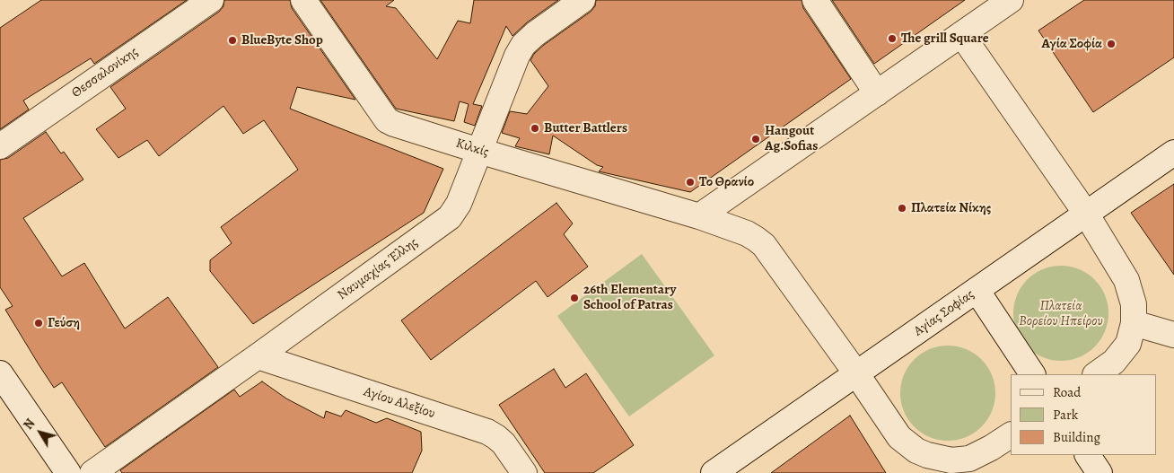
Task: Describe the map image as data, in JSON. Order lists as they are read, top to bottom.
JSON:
{
  "streets": {
    "street": [
      "Θεσσαλονίκης",
      "Κιλκίς",
      "Ναυμαχίας Έλλης",
      "Αγίας Σοφίας",
      "Αγίου Αλεξίου"
    ]
  },
  "crossings": [
    ["Κιλκίς", "Ναυμαχίας Έλλης"],
    ["Κιλκίς", "Αγίας Σοφίας"],
    ["Ναυμαχίας Έλλης", "Αγίου Αλεξίου"]
  ],
  "parks": ["Πλατεία Βορείου Ηπείρου"],
  "places": [
    "The grill Square",
    "BlueByte Shop",
    "Αγία Σοφία",
    "Butter Battlers",
    "Hangout Ag.Sofias",
    "Το Θρανίο",
    "Πλατεία Νίκης",
    "26th Elementary School of Patras",
    "Γεύση"
  ],
  "legend": ["Road", "Park", "Building"],
  "north": "top left"
}
